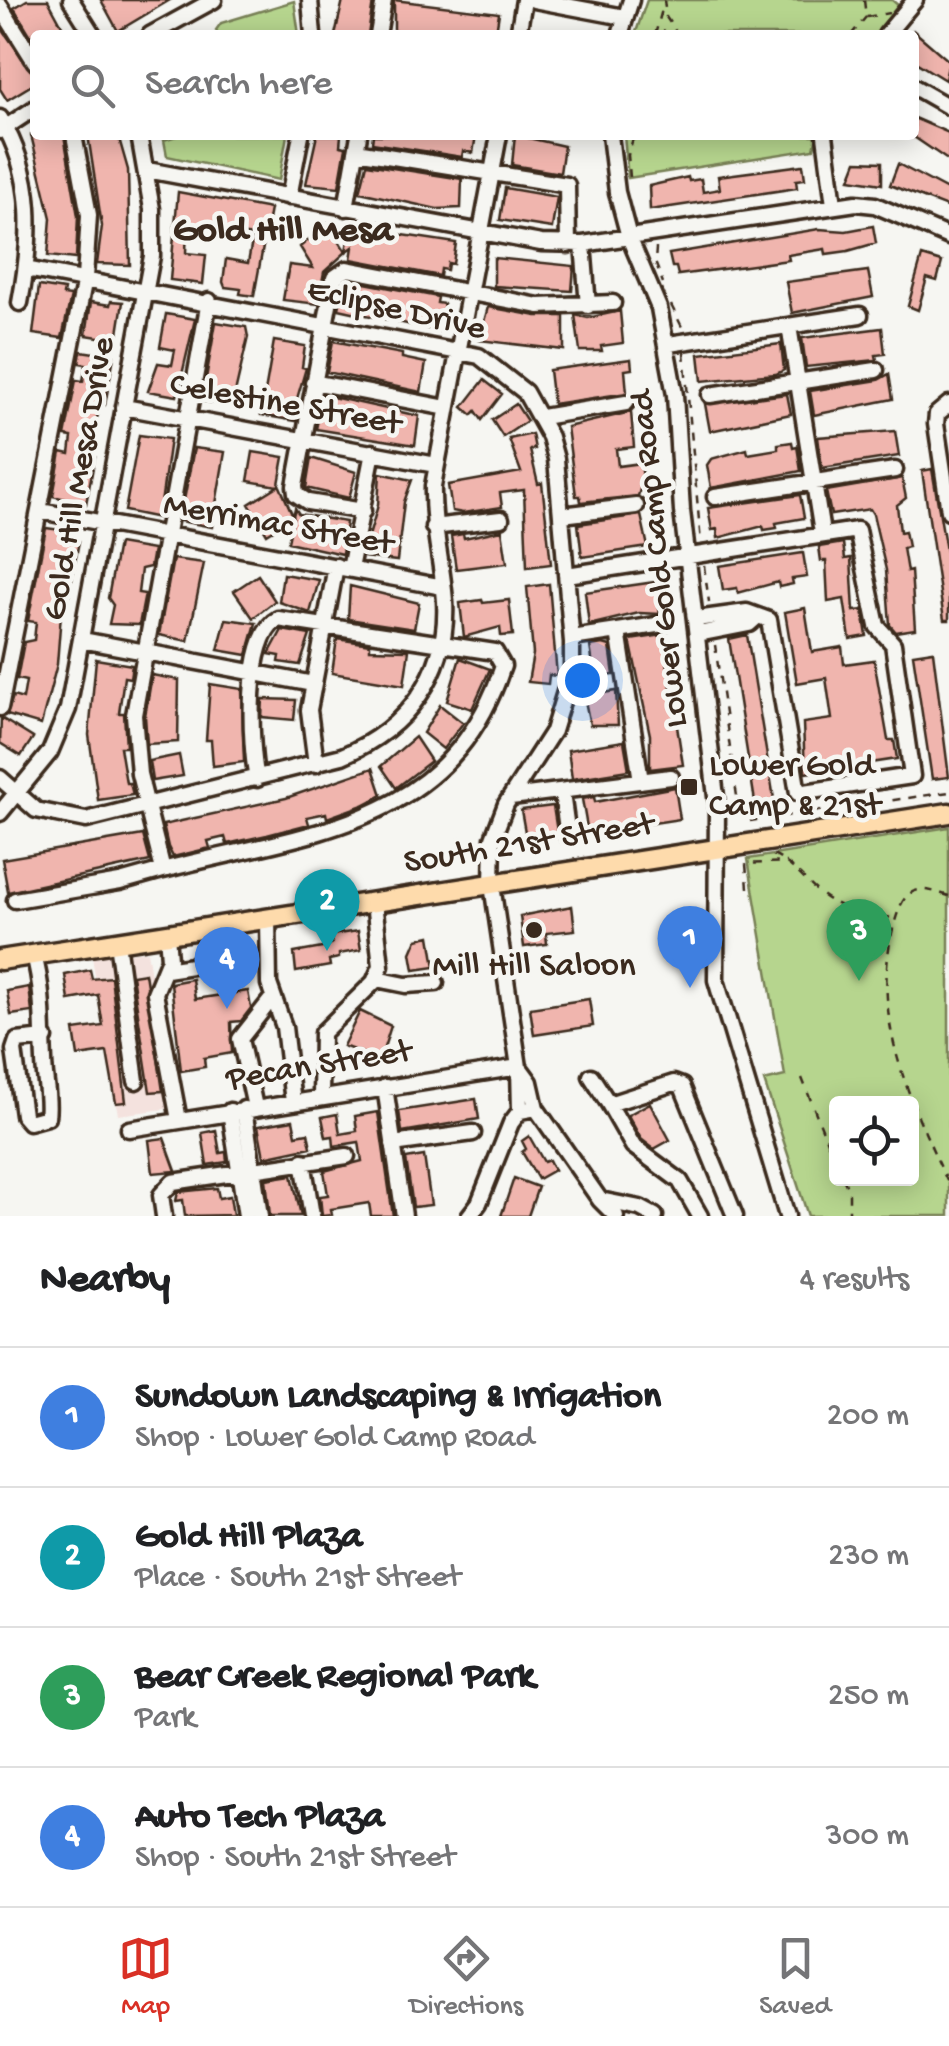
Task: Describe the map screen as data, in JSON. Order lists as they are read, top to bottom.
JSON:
{
  "streets": {
    "main road": ["South 21st Street"],
    "street": [
      "Eclipse Drive",
      "Celestine Street",
      "Gold Hill Mesa Drive",
      "Merrimac Street",
      "Lower Gold Camp Road",
      "Pecan Street"
    ]
  },
  "crossings": [
    ["Eclipse Drive", "Gold Hill Mesa Drive"],
    ["Eclipse Drive", "South 21st Street"],
    ["Eclipse Drive", "Pecan Street"],
    ["Celestine Street", "Gold Hill Mesa Drive"],
    ["Gold Hill Mesa Drive", "Merrimac Street"],
    ["Lower Gold Camp Road", "South 21st Street"]
  ],
  "districts": ["Gold Hill Mesa"],
  "places": {
    "transit": ["Lower Gold Camp & 21st"],
    "other": ["Mill Hill Saloon"]
  },
  "page": {
    "search": "Search here",
    "pins": [
      "2",
      "3",
      "1",
      "4"
    ],
    "heading": ["Nearby", "4 results"],
    "list": [
      {
        "mark": "1",
        "name": "Sundown Landscaping & Irrigation",
        "note": "Shop · Lower Gold Camp Road",
        "value": "200 m"
      },
      {
        "mark": "2",
        "name": "Gold Hill Plaza",
        "note": "Place · South 21st Street",
        "value": "230 m"
      },
      {
        "mark": "3",
        "name": "Bear Creek Regional Park",
        "note": "Park",
        "value": "250 m"
      },
      {
        "mark": "4",
        "name": "Auto Tech Plaza",
        "note": "Shop · South 21st Street",
        "value": "300 m"
      }
    ],
    "nav": ["Map", "Directions", "Saved"]
  }
}
